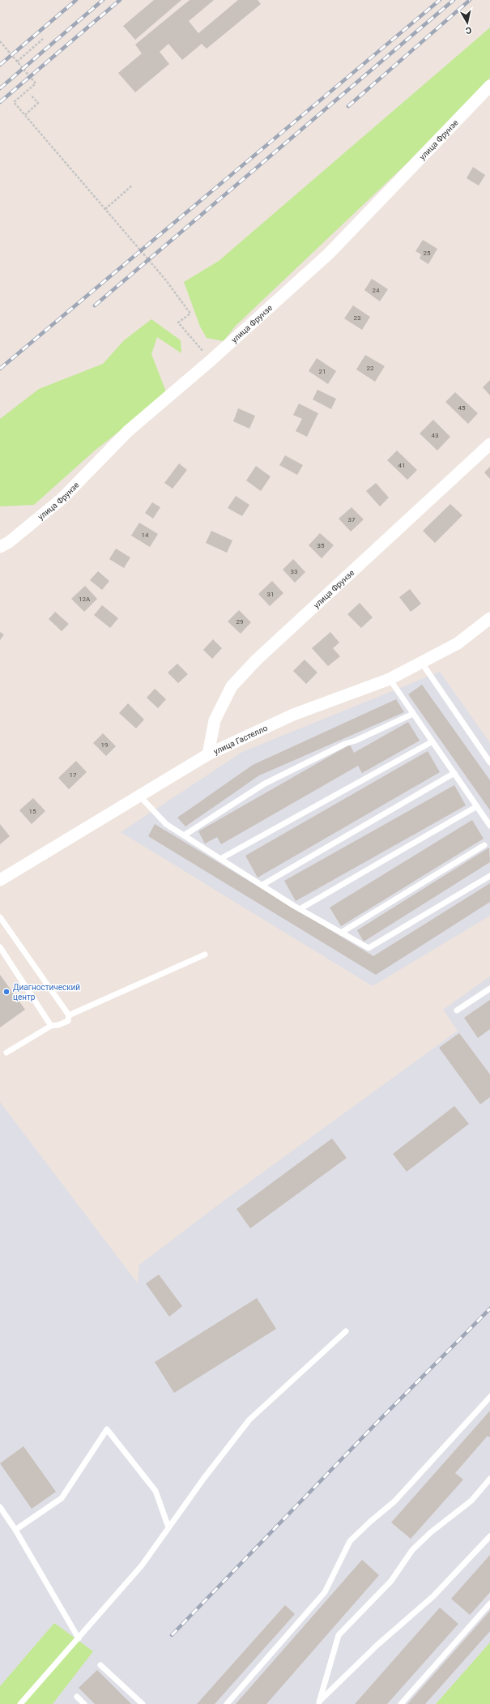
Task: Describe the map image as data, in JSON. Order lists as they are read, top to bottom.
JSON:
{
  "streets": {
    "street": ["улица Фрунзе", "улица Гастелло"]
  },
  "crossings": [
    ["улица Фрунзе", "улица Гастелло"]
  ],
  "places": ["Диагностический центр"],
  "house_numbers": [
    "25",
    "24",
    "23",
    "22",
    "21",
    "45",
    "43",
    "41",
    "37",
    "14",
    "35",
    "33",
    "31",
    "12А",
    "29",
    "19",
    "17",
    "15"
  ],
  "north": "bottom"
}
